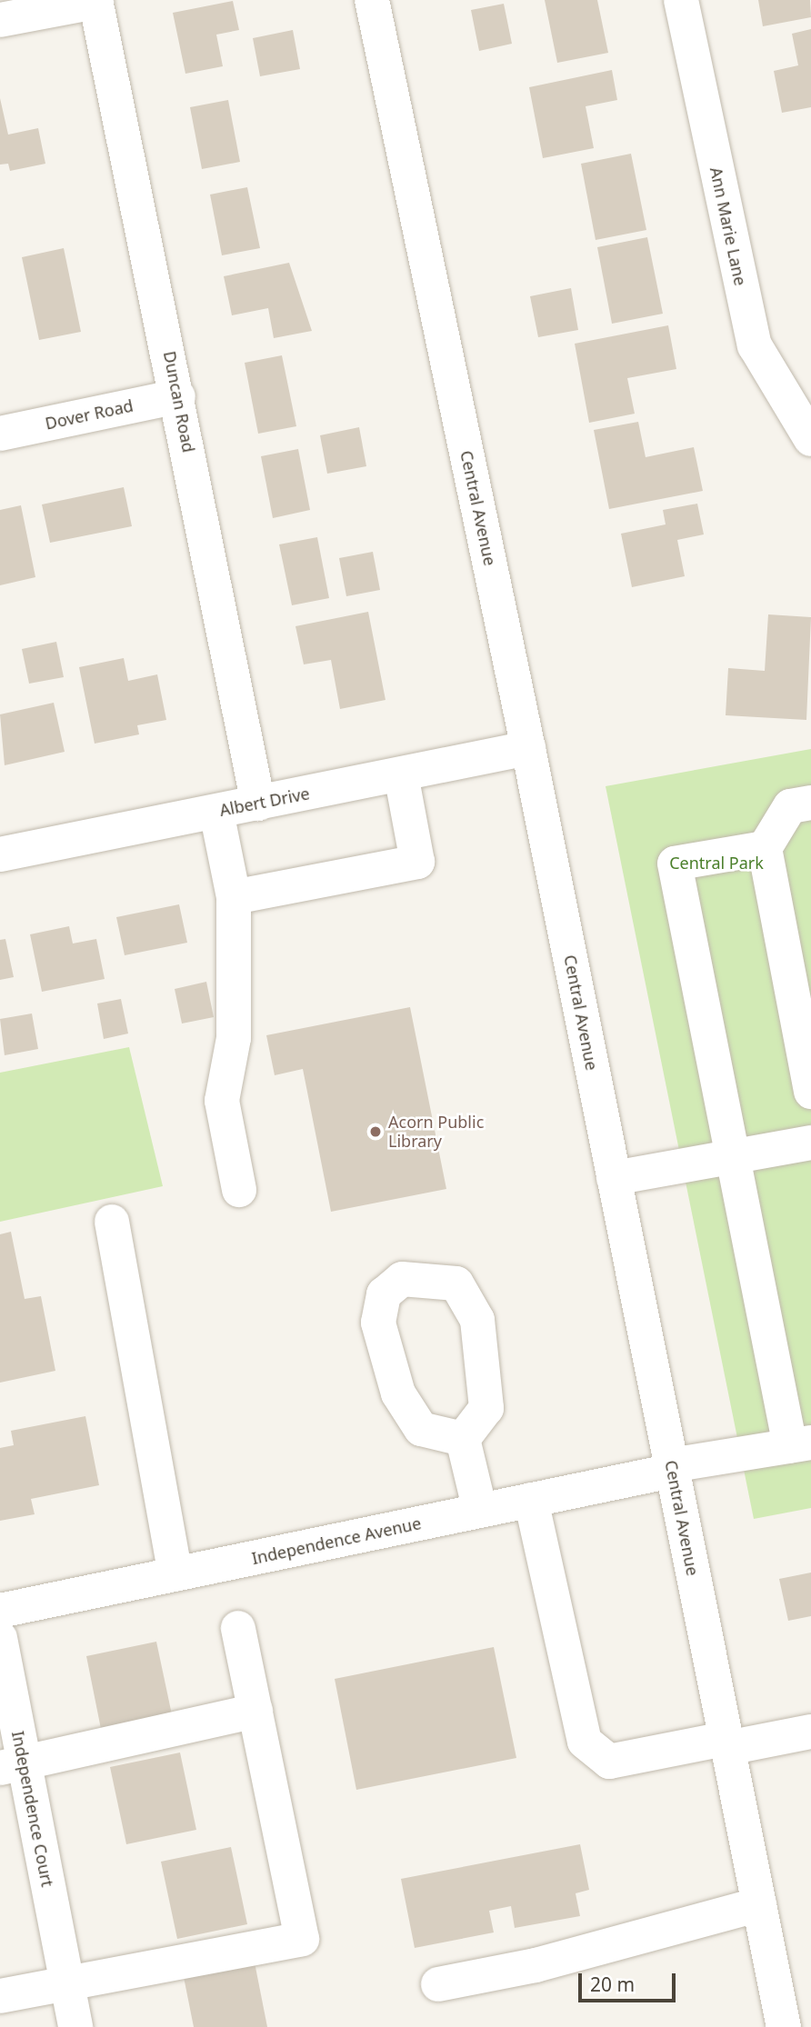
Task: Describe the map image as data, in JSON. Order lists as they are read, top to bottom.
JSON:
{
  "streets": {
    "street": [
      "Ann Marie Lane",
      "Duncan Road",
      "Dover Road",
      "Central Avenue",
      "Albert Drive",
      "Independence Avenue",
      "Independence Court"
    ]
  },
  "crossings": [
    ["Duncan Road", "Dover Road"],
    ["Duncan Road", "Albert Drive"],
    ["Central Avenue", "Albert Drive"],
    ["Central Avenue", "Independence Avenue"]
  ],
  "parks": ["Central Park"],
  "places": ["Acorn Public Library"],
  "scale_bar": "20 m"
}
